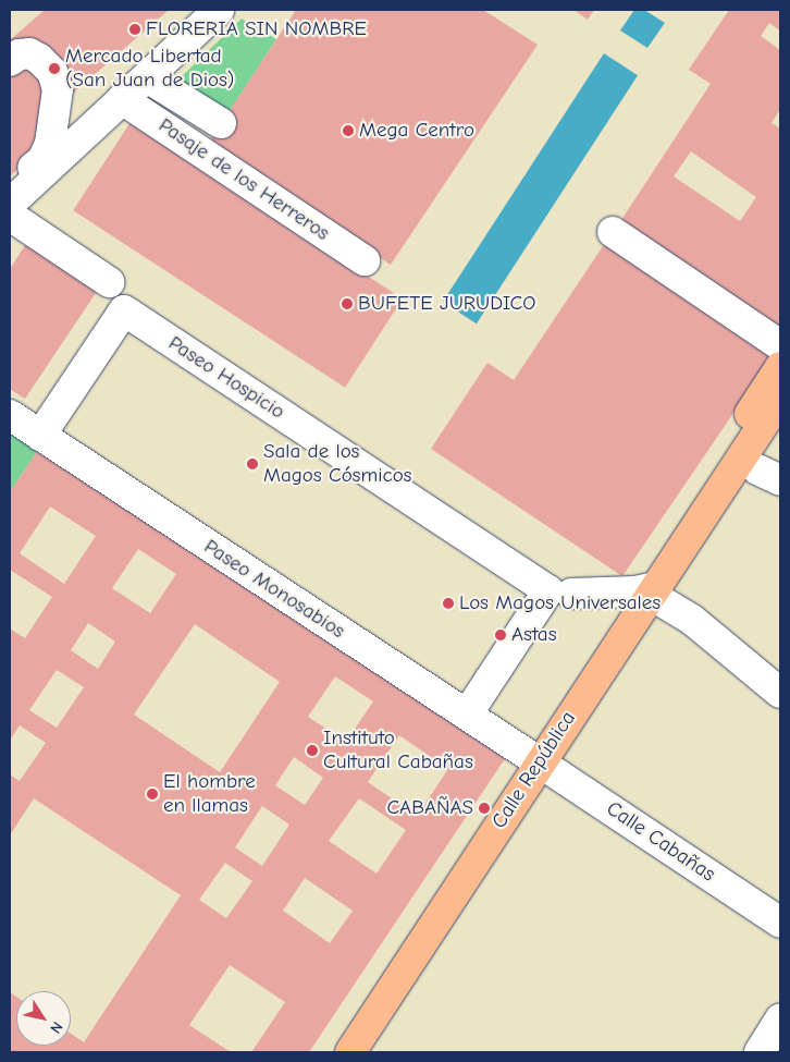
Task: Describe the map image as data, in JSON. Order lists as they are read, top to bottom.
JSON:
{
  "streets": {
    "main road": ["Calle República"],
    "street": [
      "Pasaje de los Herreros",
      "Paseo Hospicio",
      "Paseo Monosabios",
      "Calle Cabañas"
    ]
  },
  "crossings": [
    ["Paseo Hospicio", "Paseo Monosabios"],
    ["Paseo Monosabios", "Calle República"],
    ["Paseo Monosabios", "Calle Cabañas"],
    ["Calle República", "Calle Cabañas"]
  ],
  "places": [
    "FLORERIA SIN NOMBRE",
    "Mercado Libertad (San Juan de Dios)",
    "Mega Centro",
    "BUFETE JURUDICO",
    "Sala de los Magos Cósmicos",
    "Los Magos Universales",
    "Astas",
    "Instituto Cultural Cabañas",
    "El hombre en llamas",
    "CABAÑAS"
  ],
  "north": "bottom right"
}
